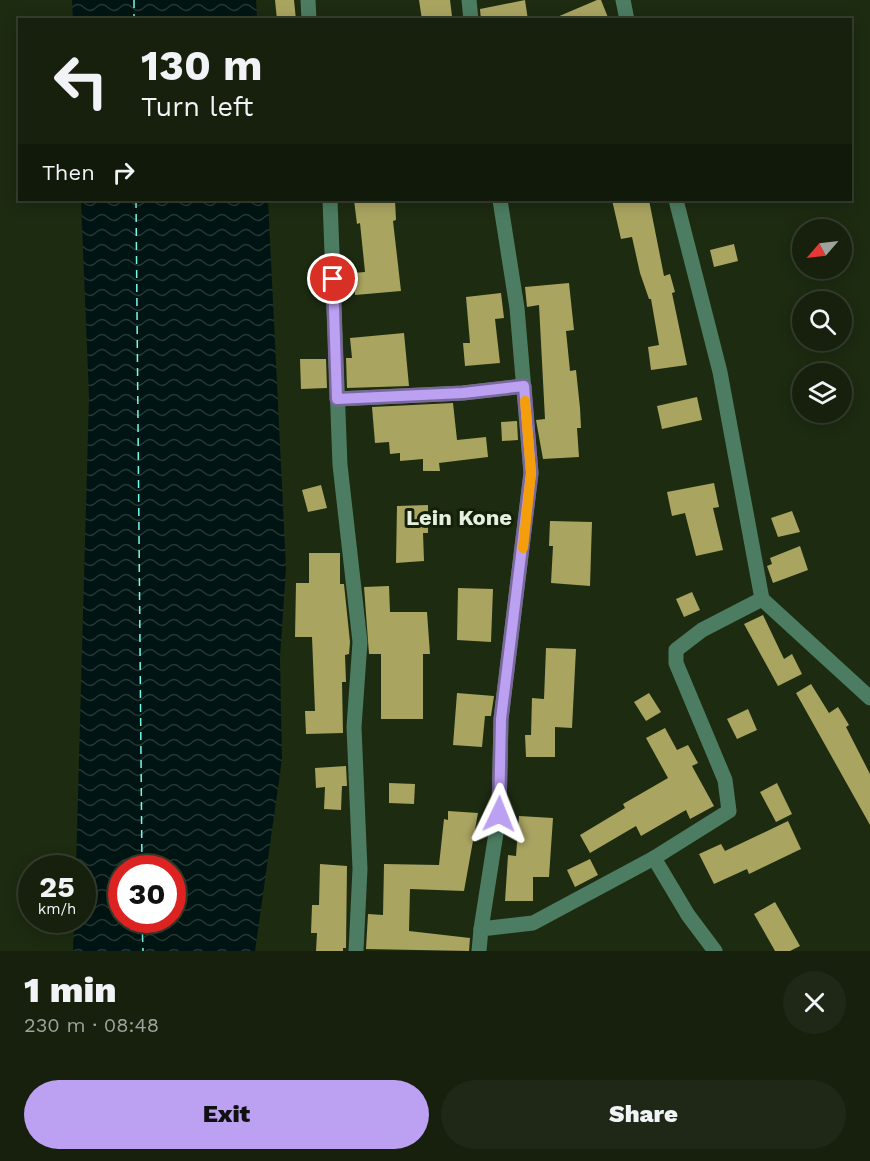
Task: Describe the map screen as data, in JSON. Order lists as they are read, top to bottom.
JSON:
{
  "districts": ["Lein Kone"],
  "north": "bottom left",
  "page": {
    "turn": ["130 m", "Turn left"],
    "then": "Then",
    "speed": "25 km/h",
    "limit": "30",
    "heading": ["1 min", "230 m · 08:48"],
    "buttons": ["Exit", "Share"]
  }
}
